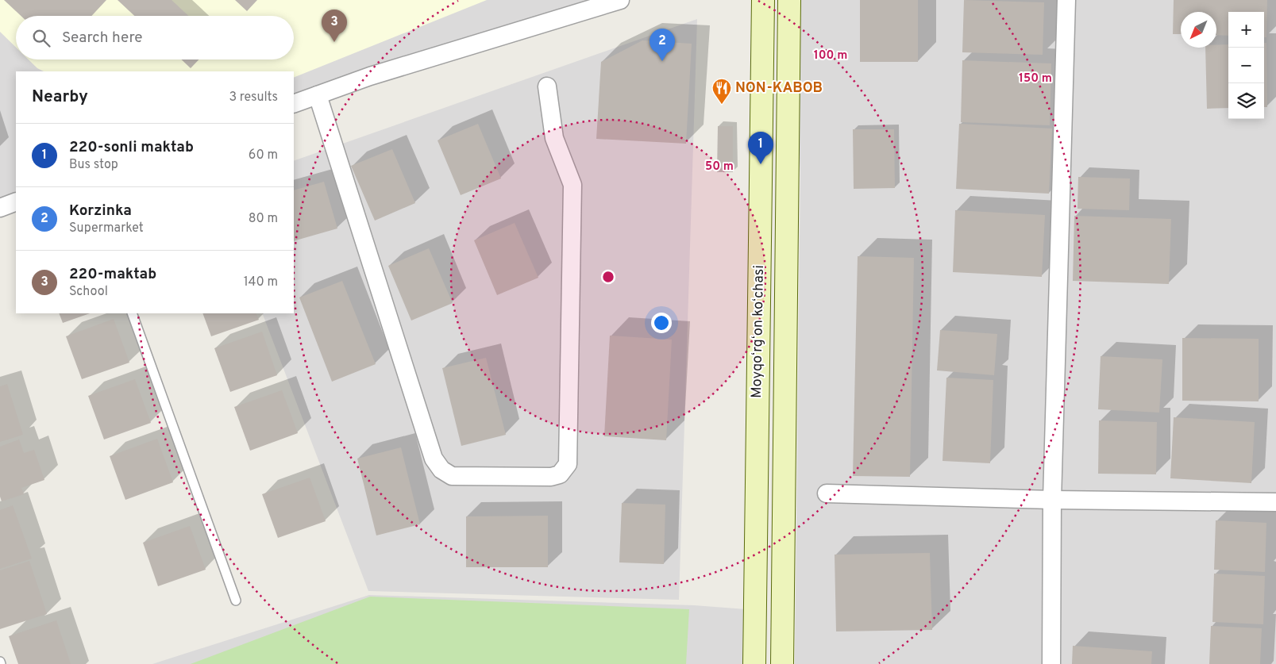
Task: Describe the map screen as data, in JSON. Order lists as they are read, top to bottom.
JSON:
{
  "streets": {
    "main road": ["Moyqoʻrgʻon koʻchasi"]
  },
  "places": {
    "restaurant": ["NON-KABOB"]
  },
  "north": "bottom left",
  "page": {
    "pins": ["3", "2", "1"],
    "map_buttons": ["+", "−"],
    "search": "Search here",
    "heading": ["Nearby", "3 results"],
    "list": [
      {
        "mark": "1",
        "name": "220-sonli maktab",
        "note": "Bus stop",
        "value": "60 m"
      },
      {
        "mark": "2",
        "name": "Korzinka",
        "note": "Supermarket",
        "value": "80 m"
      },
      {
        "mark": "3",
        "name": "220-maktab",
        "note": "School",
        "value": "140 m"
      }
    ]
  },
  "rings": ["100 m", "150 m", "50 m"]
}
